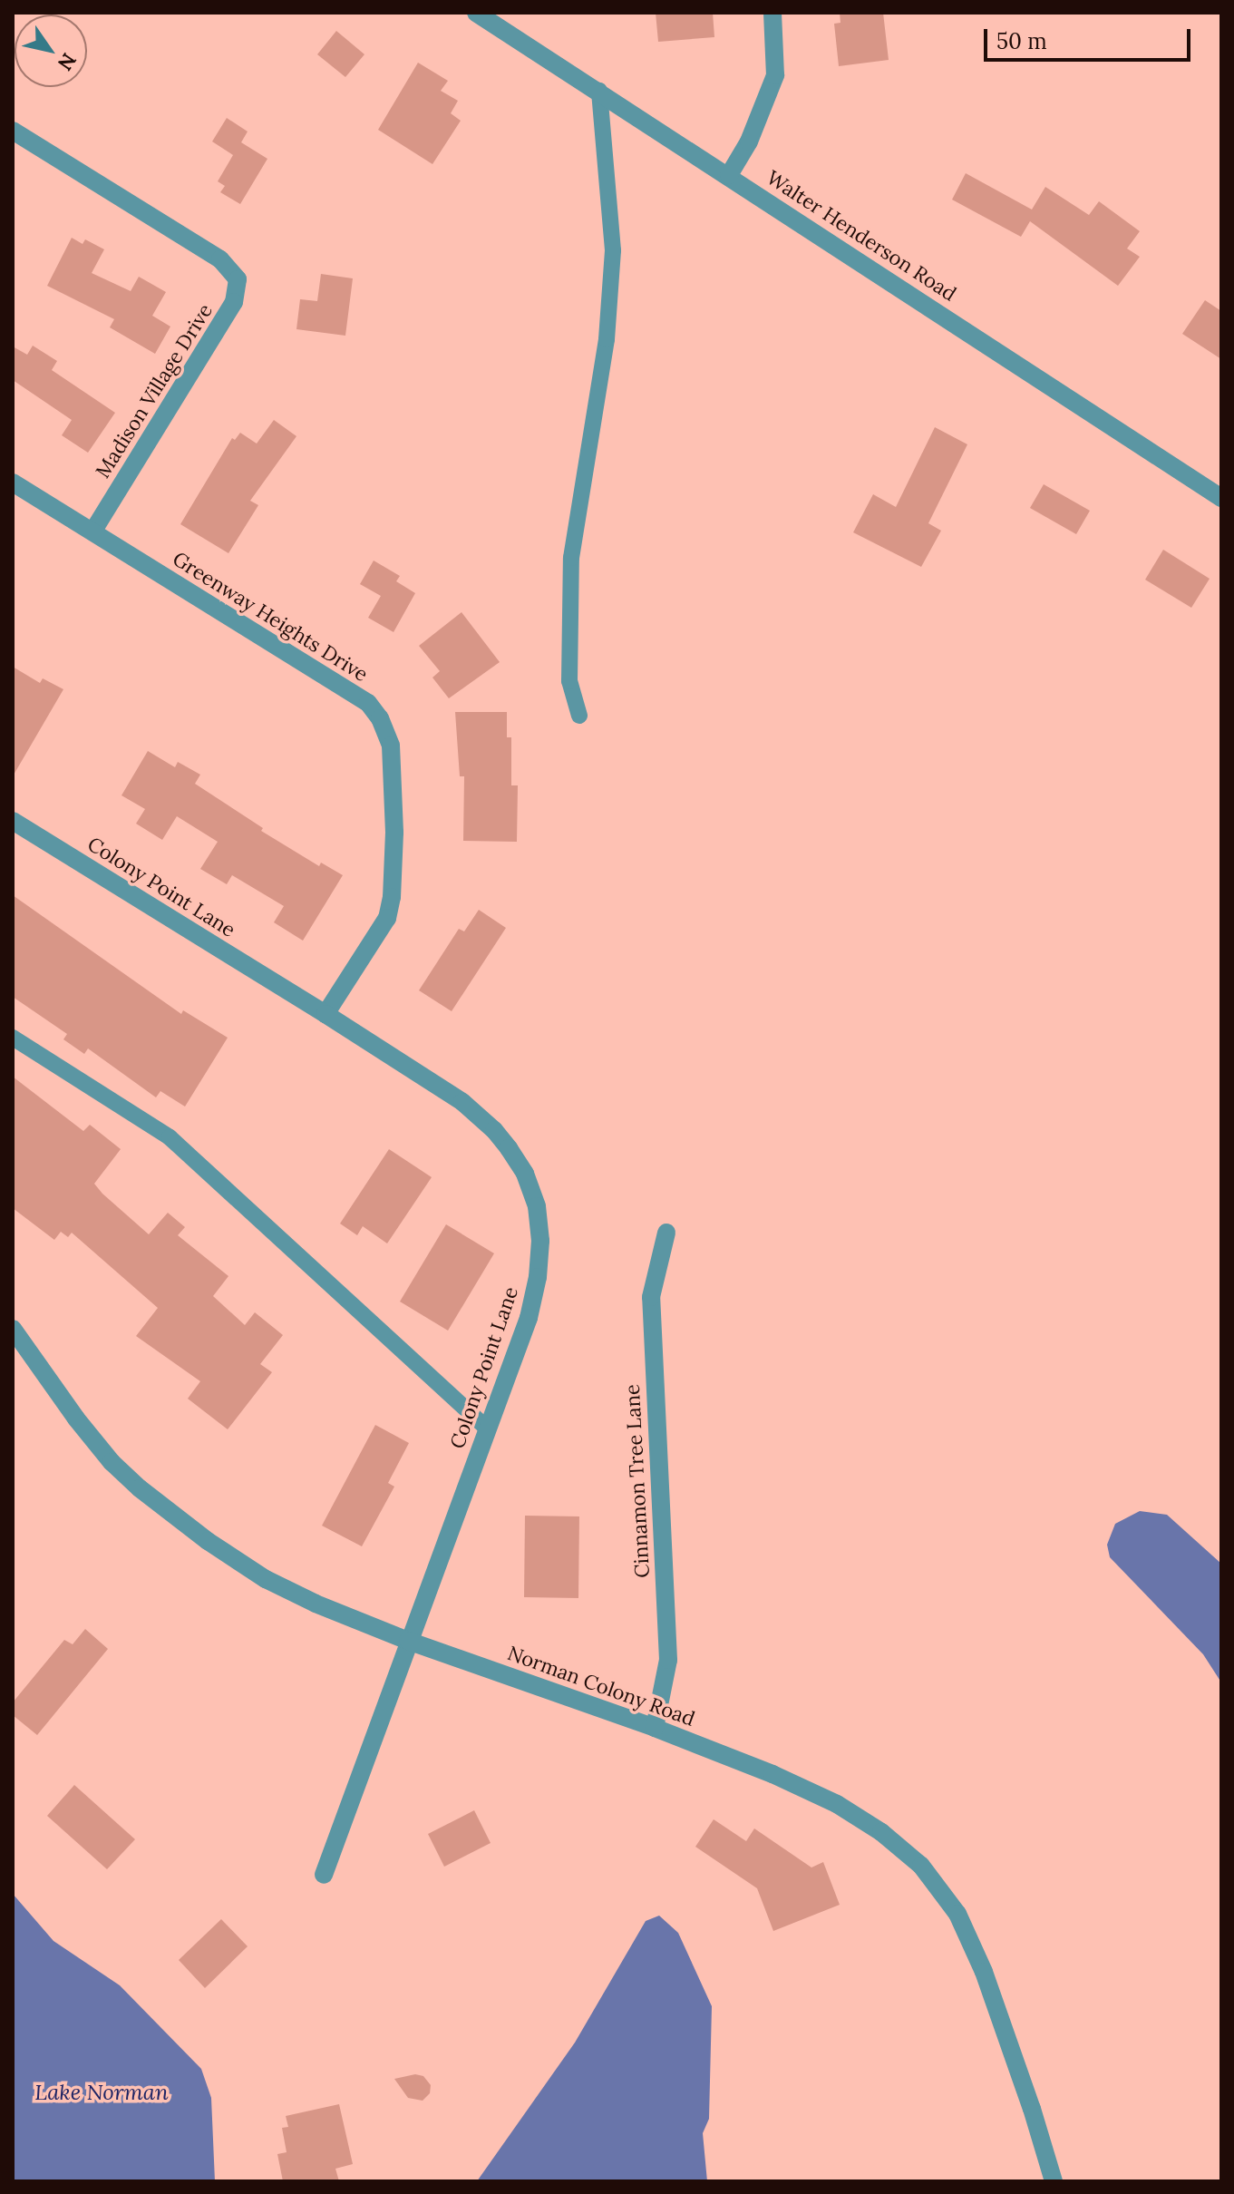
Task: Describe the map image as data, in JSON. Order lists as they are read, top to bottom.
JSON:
{
  "streets": {
    "street": [
      "Walter Henderson Road",
      "Madison Village Drive",
      "Greenway Heights Drive",
      "Colony Point Lane",
      "Cinnamon Tree Lane",
      "Norman Colony Road"
    ]
  },
  "crossings": [
    ["Madison Village Drive", "Greenway Heights Drive"],
    ["Greenway Heights Drive", "Colony Point Lane"],
    ["Colony Point Lane", "Norman Colony Road"],
    ["Cinnamon Tree Lane", "Norman Colony Road"]
  ],
  "water": ["Lake Norman"],
  "scale_bar": "50 m",
  "north": "bottom right"
}
